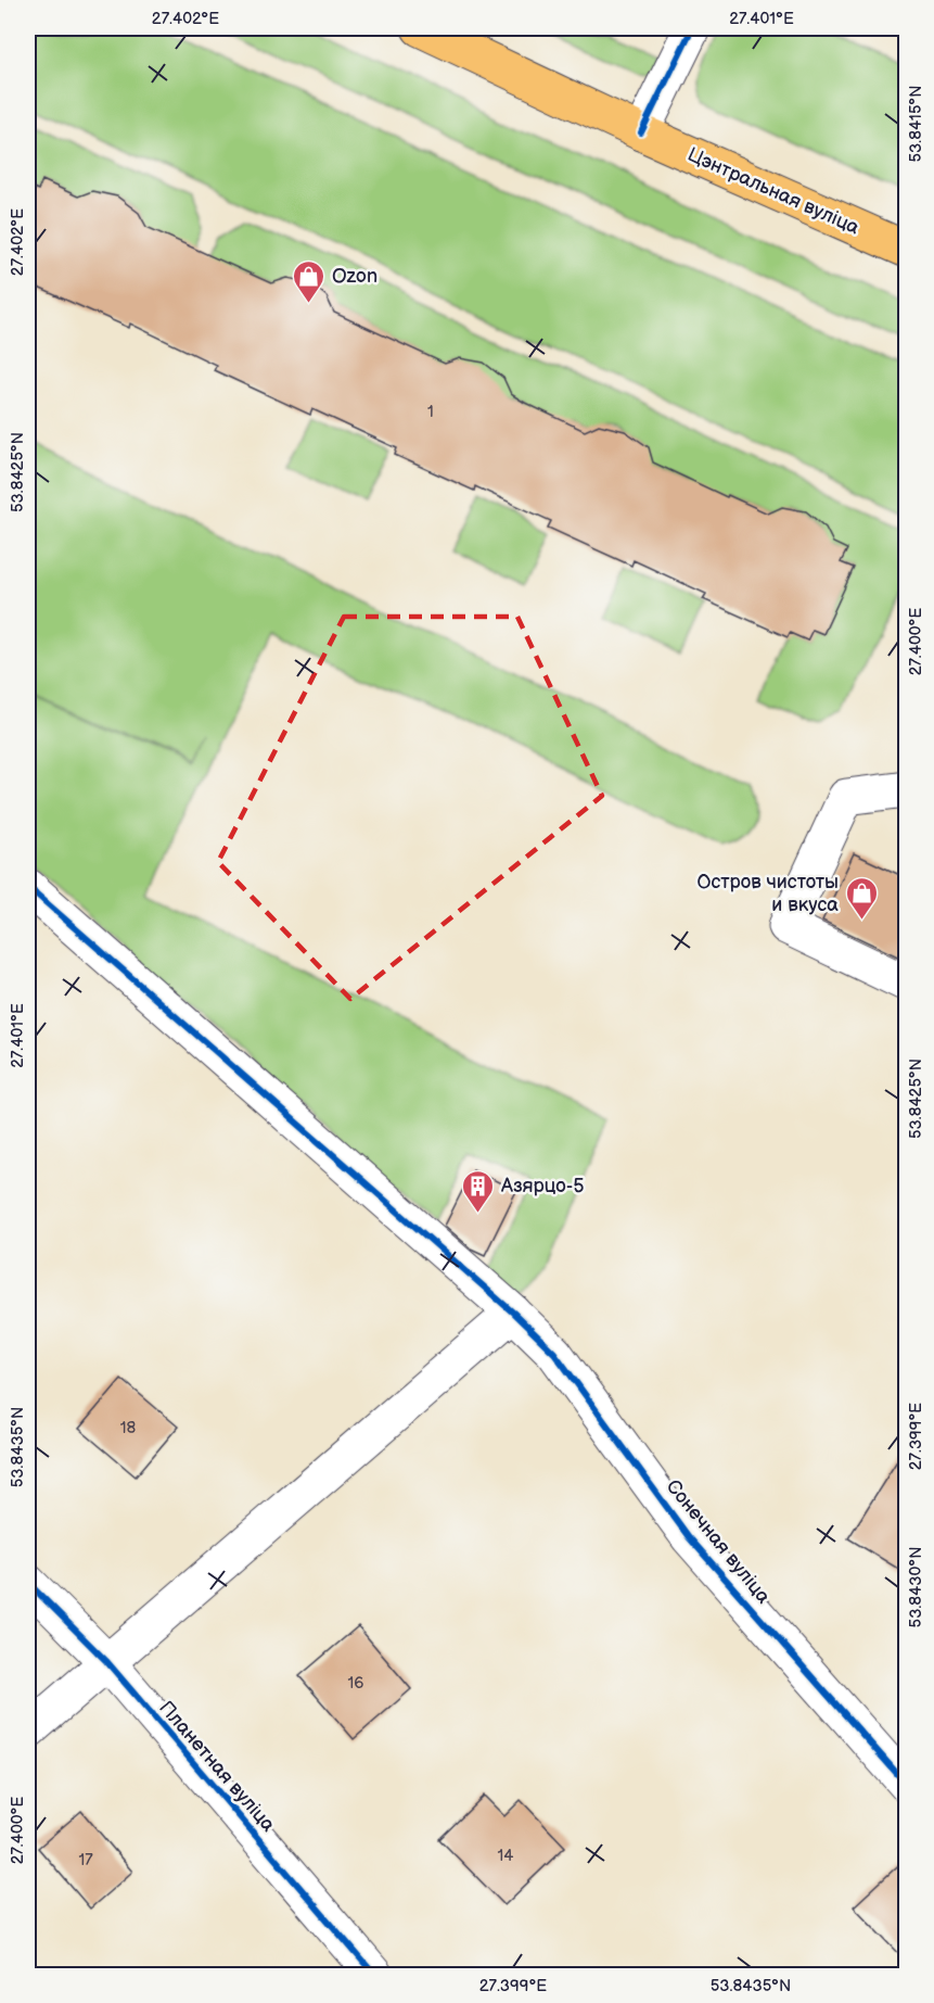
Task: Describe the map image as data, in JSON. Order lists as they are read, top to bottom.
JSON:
{
  "streets": {
    "main road": ["Цэнтральная вуліца"],
    "street": ["Сонечная вуліца", "Планетная вуліца"]
  },
  "places": {
    "shop": ["Ozon", "Остров чистоты и вкуса"],
    "building": ["Азярцо-5"]
  },
  "house_numbers": [
    "1",
    "18",
    "16",
    "14",
    "17"
  ],
  "coordinates": [
    "27.402°E",
    "27.401°E",
    "53.8415°N",
    "53.8425°N",
    "27.400°E",
    "27.399°E",
    "53.8435°N",
    "53.8430°N"
  ]
}
